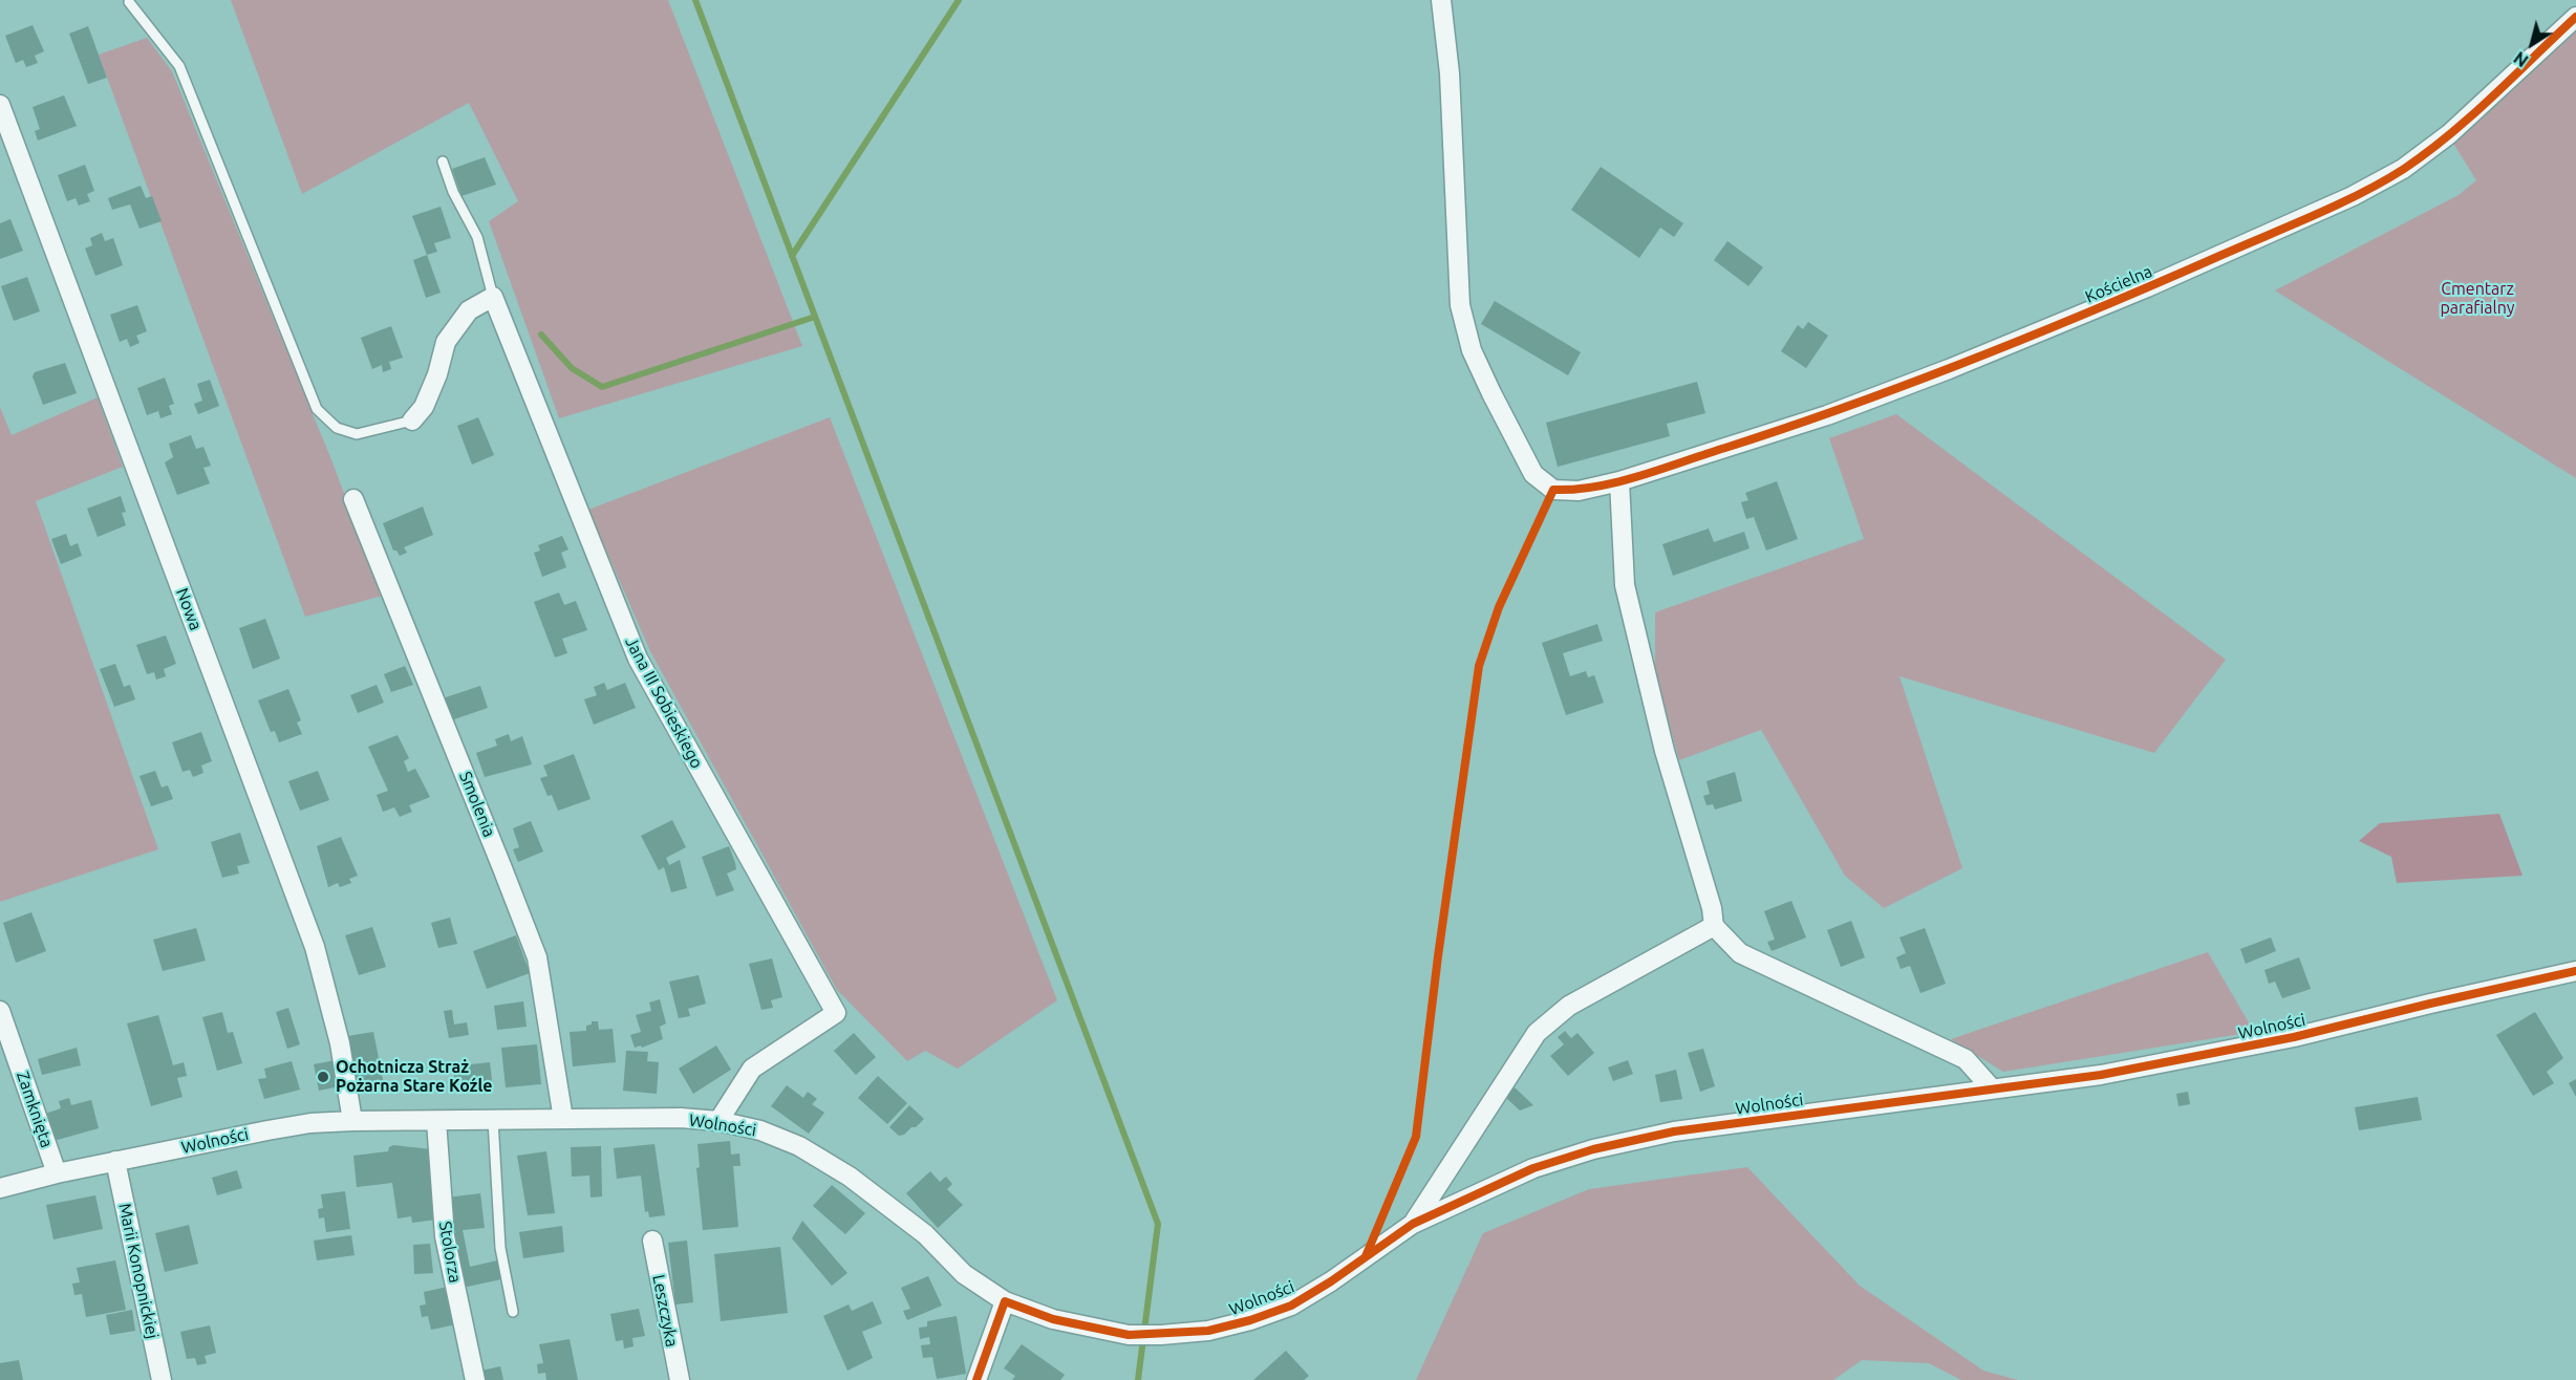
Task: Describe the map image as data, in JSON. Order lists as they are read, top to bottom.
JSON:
{
  "streets": {
    "street": [
      "Kościelna",
      "Nowa",
      "Jana III Sobieskiego",
      "Smolenia",
      "Wolności",
      "Zamknięta",
      "Stolorza",
      "Marii Konopnickiej",
      "Leszczyka"
    ]
  },
  "crossings": [
    ["Nowa", "Wolności"],
    ["Jana III Sobieskiego", "Wolności"],
    ["Smolenia", "Wolności"],
    ["Wolności", "Zamknięta"],
    ["Wolności", "Stolorza"],
    ["Wolności", "Marii Konopnickiej"]
  ],
  "parks": ["Cmentarz parafialny"],
  "places": ["Ochotnicza Straż Pożarna Stare Koźle"],
  "north": "bottom left"
}
